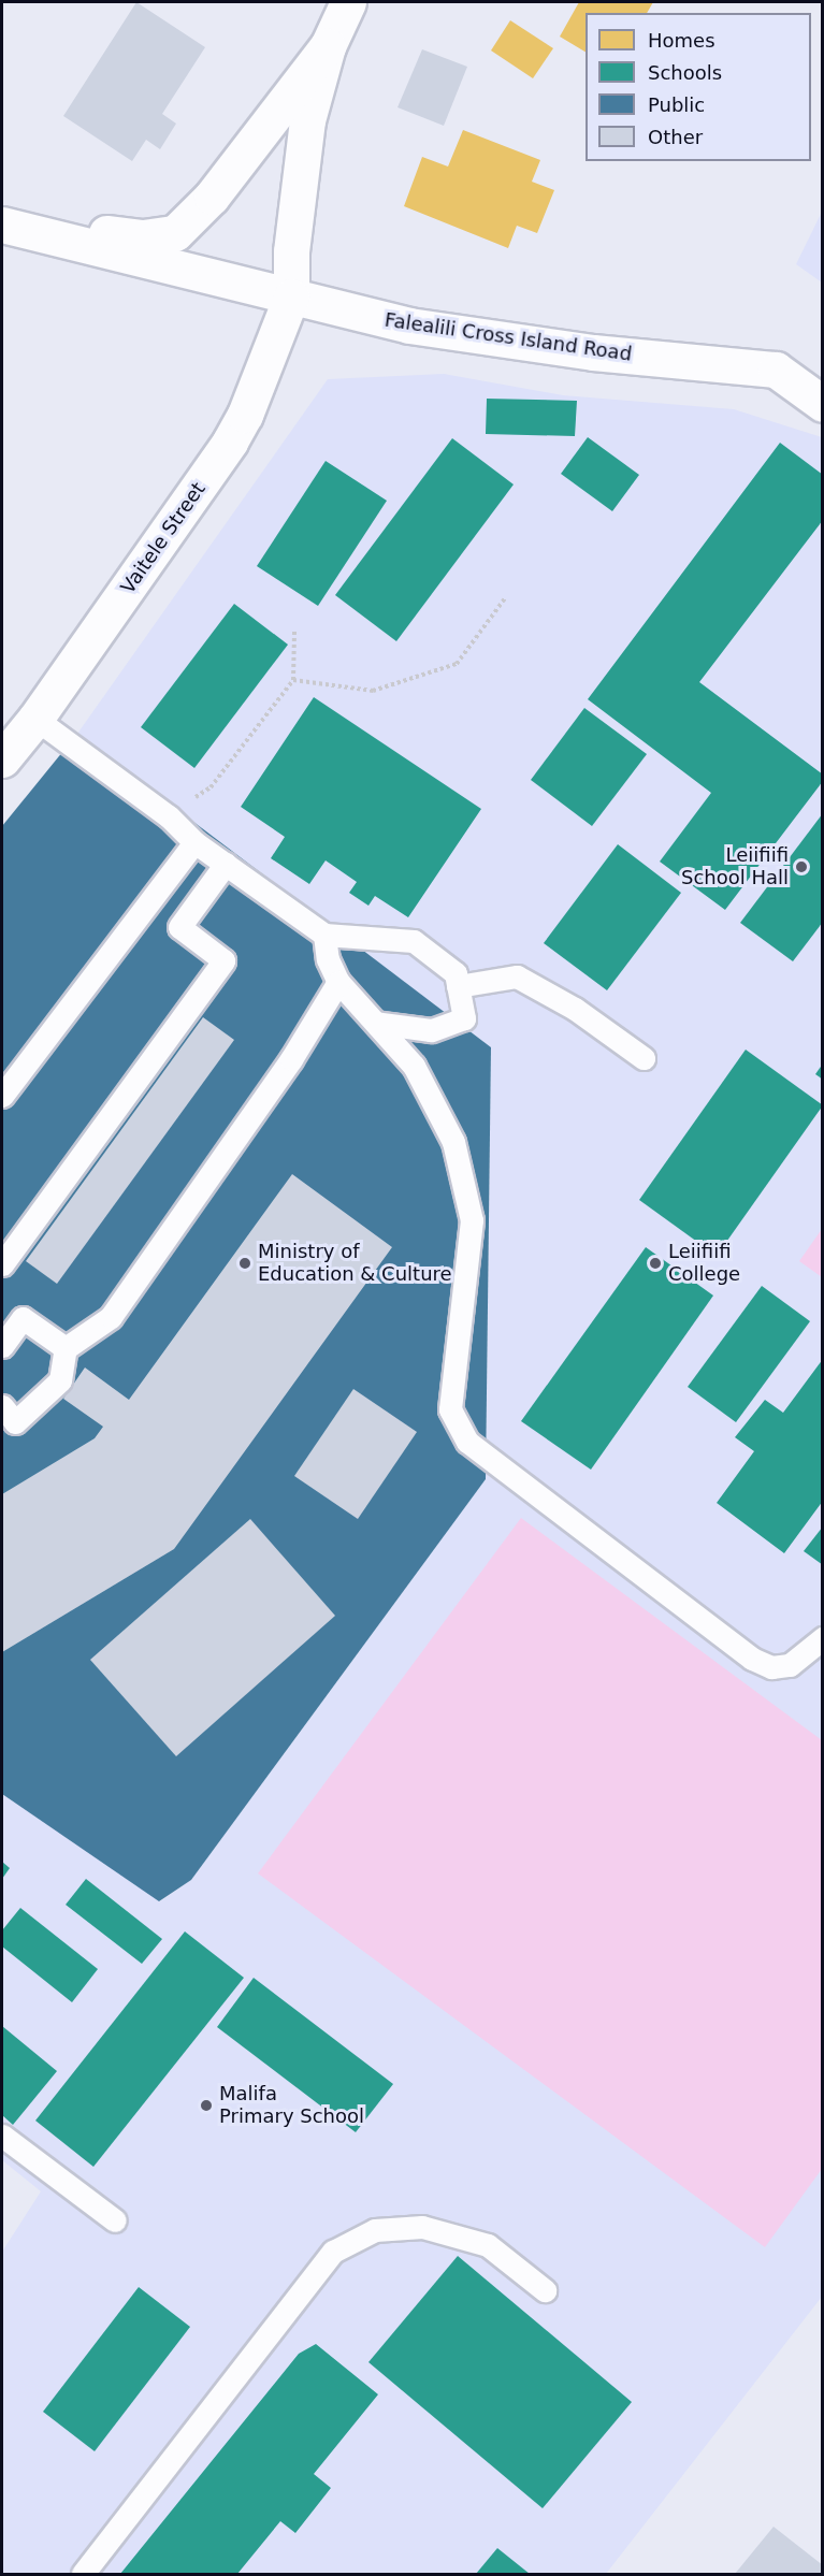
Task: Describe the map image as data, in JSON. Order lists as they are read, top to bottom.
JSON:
{
  "streets": {
    "main road": ["Falealili Cross Island Road", "Vaitele Street"]
  },
  "crossings": [
    ["Falealili Cross Island Road", "Vaitele Street"]
  ],
  "places": [
    "Leiifiifi School Hall",
    "Ministry of Education & Culture",
    "Leiifiifi College",
    "Malifa Primary School"
  ],
  "legend": [
    "Homes",
    "Schools",
    "Public",
    "Other"
  ]
}
